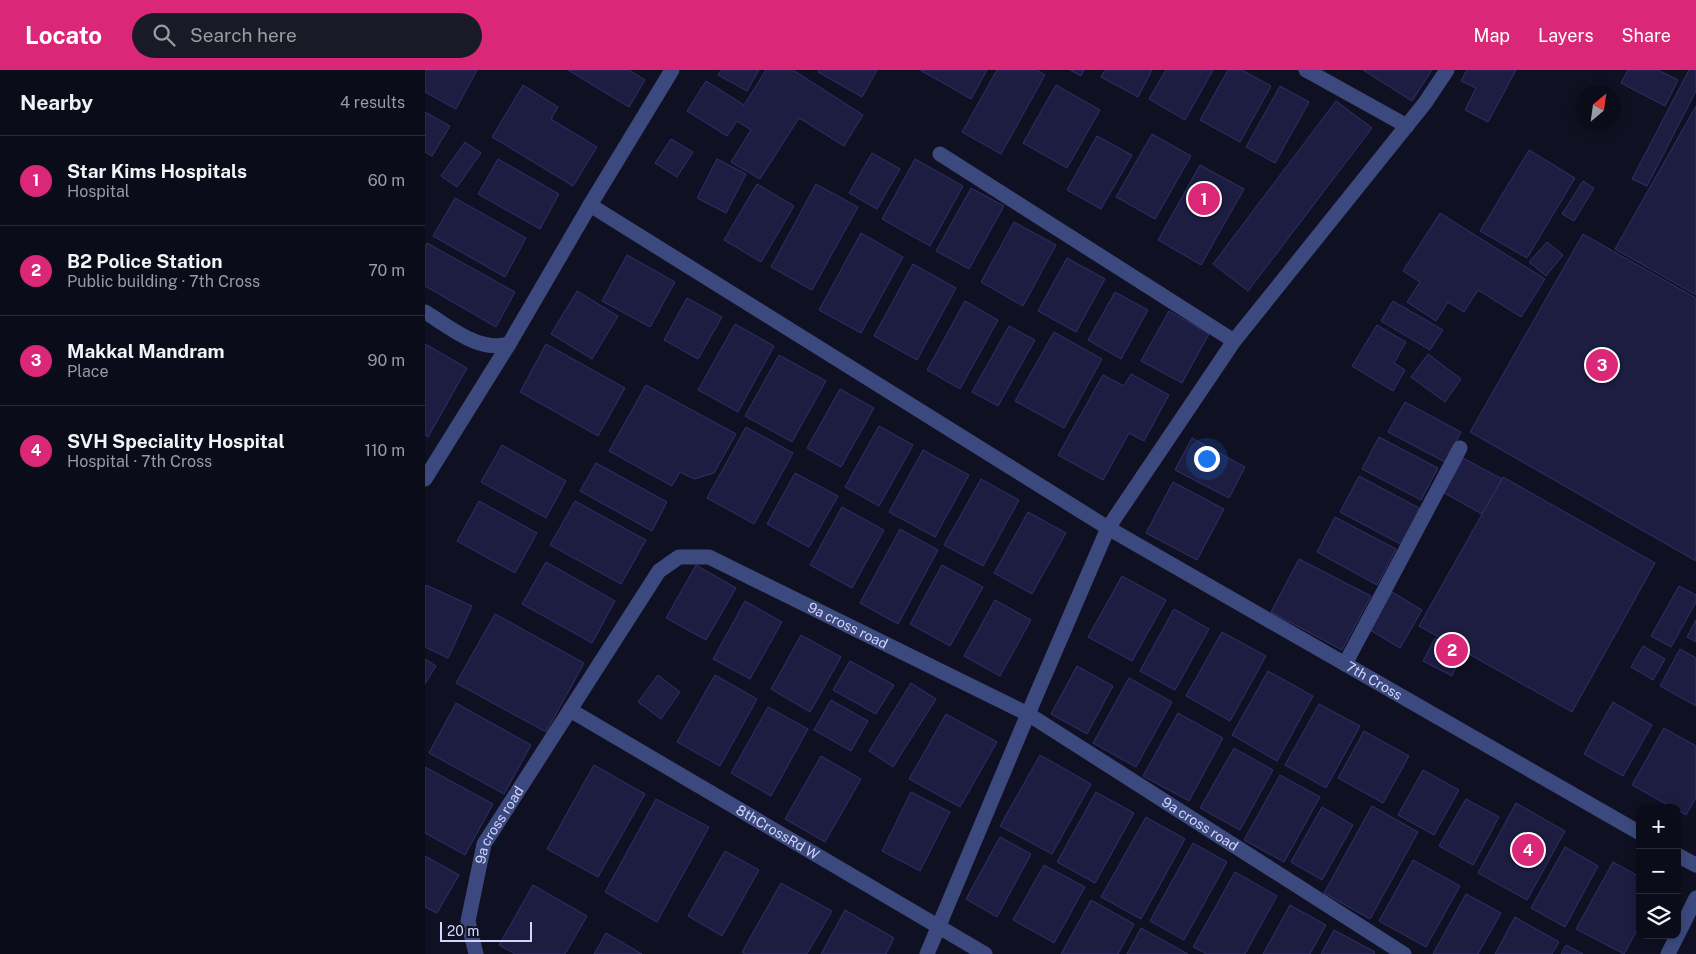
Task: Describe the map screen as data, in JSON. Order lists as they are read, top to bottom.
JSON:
{
  "streets": {
    "street": ["9a cross road", "7th Cross", "8thCrossRd W"]
  },
  "crossings": [
    ["9a cross road", "8thCrossRd W"]
  ],
  "scale_bar": "20 m",
  "north": "top right",
  "page": {
    "header": "Locato",
    "search": "Search here",
    "nav": ["Map", "Layers", "Share"],
    "heading": ["Nearby", "4 results"],
    "list": [
      {
        "mark": "1",
        "name": "Star Kims Hospitals",
        "note": "Hospital",
        "value": "60 m"
      },
      {
        "mark": "2",
        "name": "B2 Police Station",
        "note": "Public building · 7th Cross",
        "value": "70 m"
      },
      {
        "mark": "3",
        "name": "Makkal Mandram",
        "note": "Place",
        "value": "90 m"
      },
      {
        "mark": "4",
        "name": "SVH Speciality Hospital",
        "note": "Hospital · 7th Cross",
        "value": "110 m"
      }
    ],
    "pins": [
      "1",
      "3",
      "2",
      "4"
    ],
    "map_buttons": ["+", "−"],
    "scale": "20 m"
  }
}
